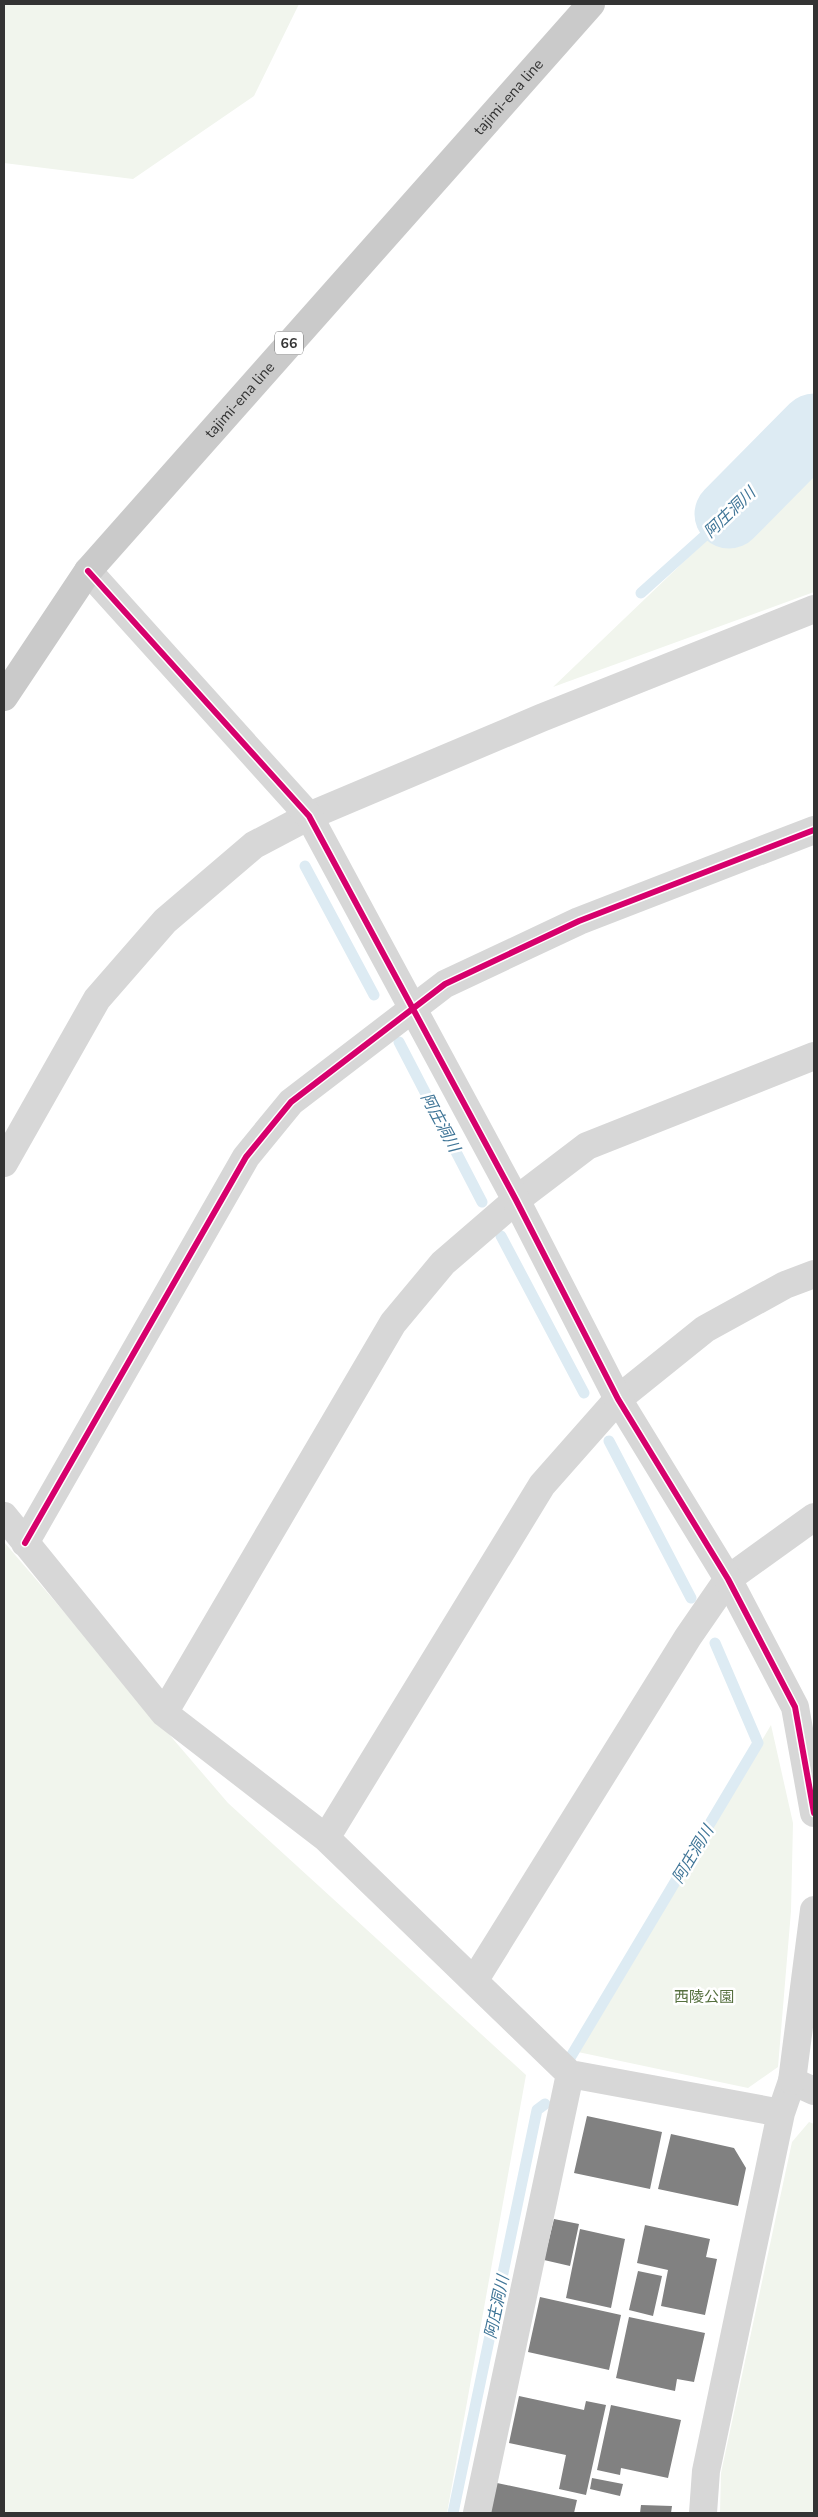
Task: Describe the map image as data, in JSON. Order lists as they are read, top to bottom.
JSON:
{
  "streets": {
    "main road": ["tajimi-ena line", "66"]
  },
  "water": ["阿庄洞川"],
  "parks": ["西陵公園"]
}
